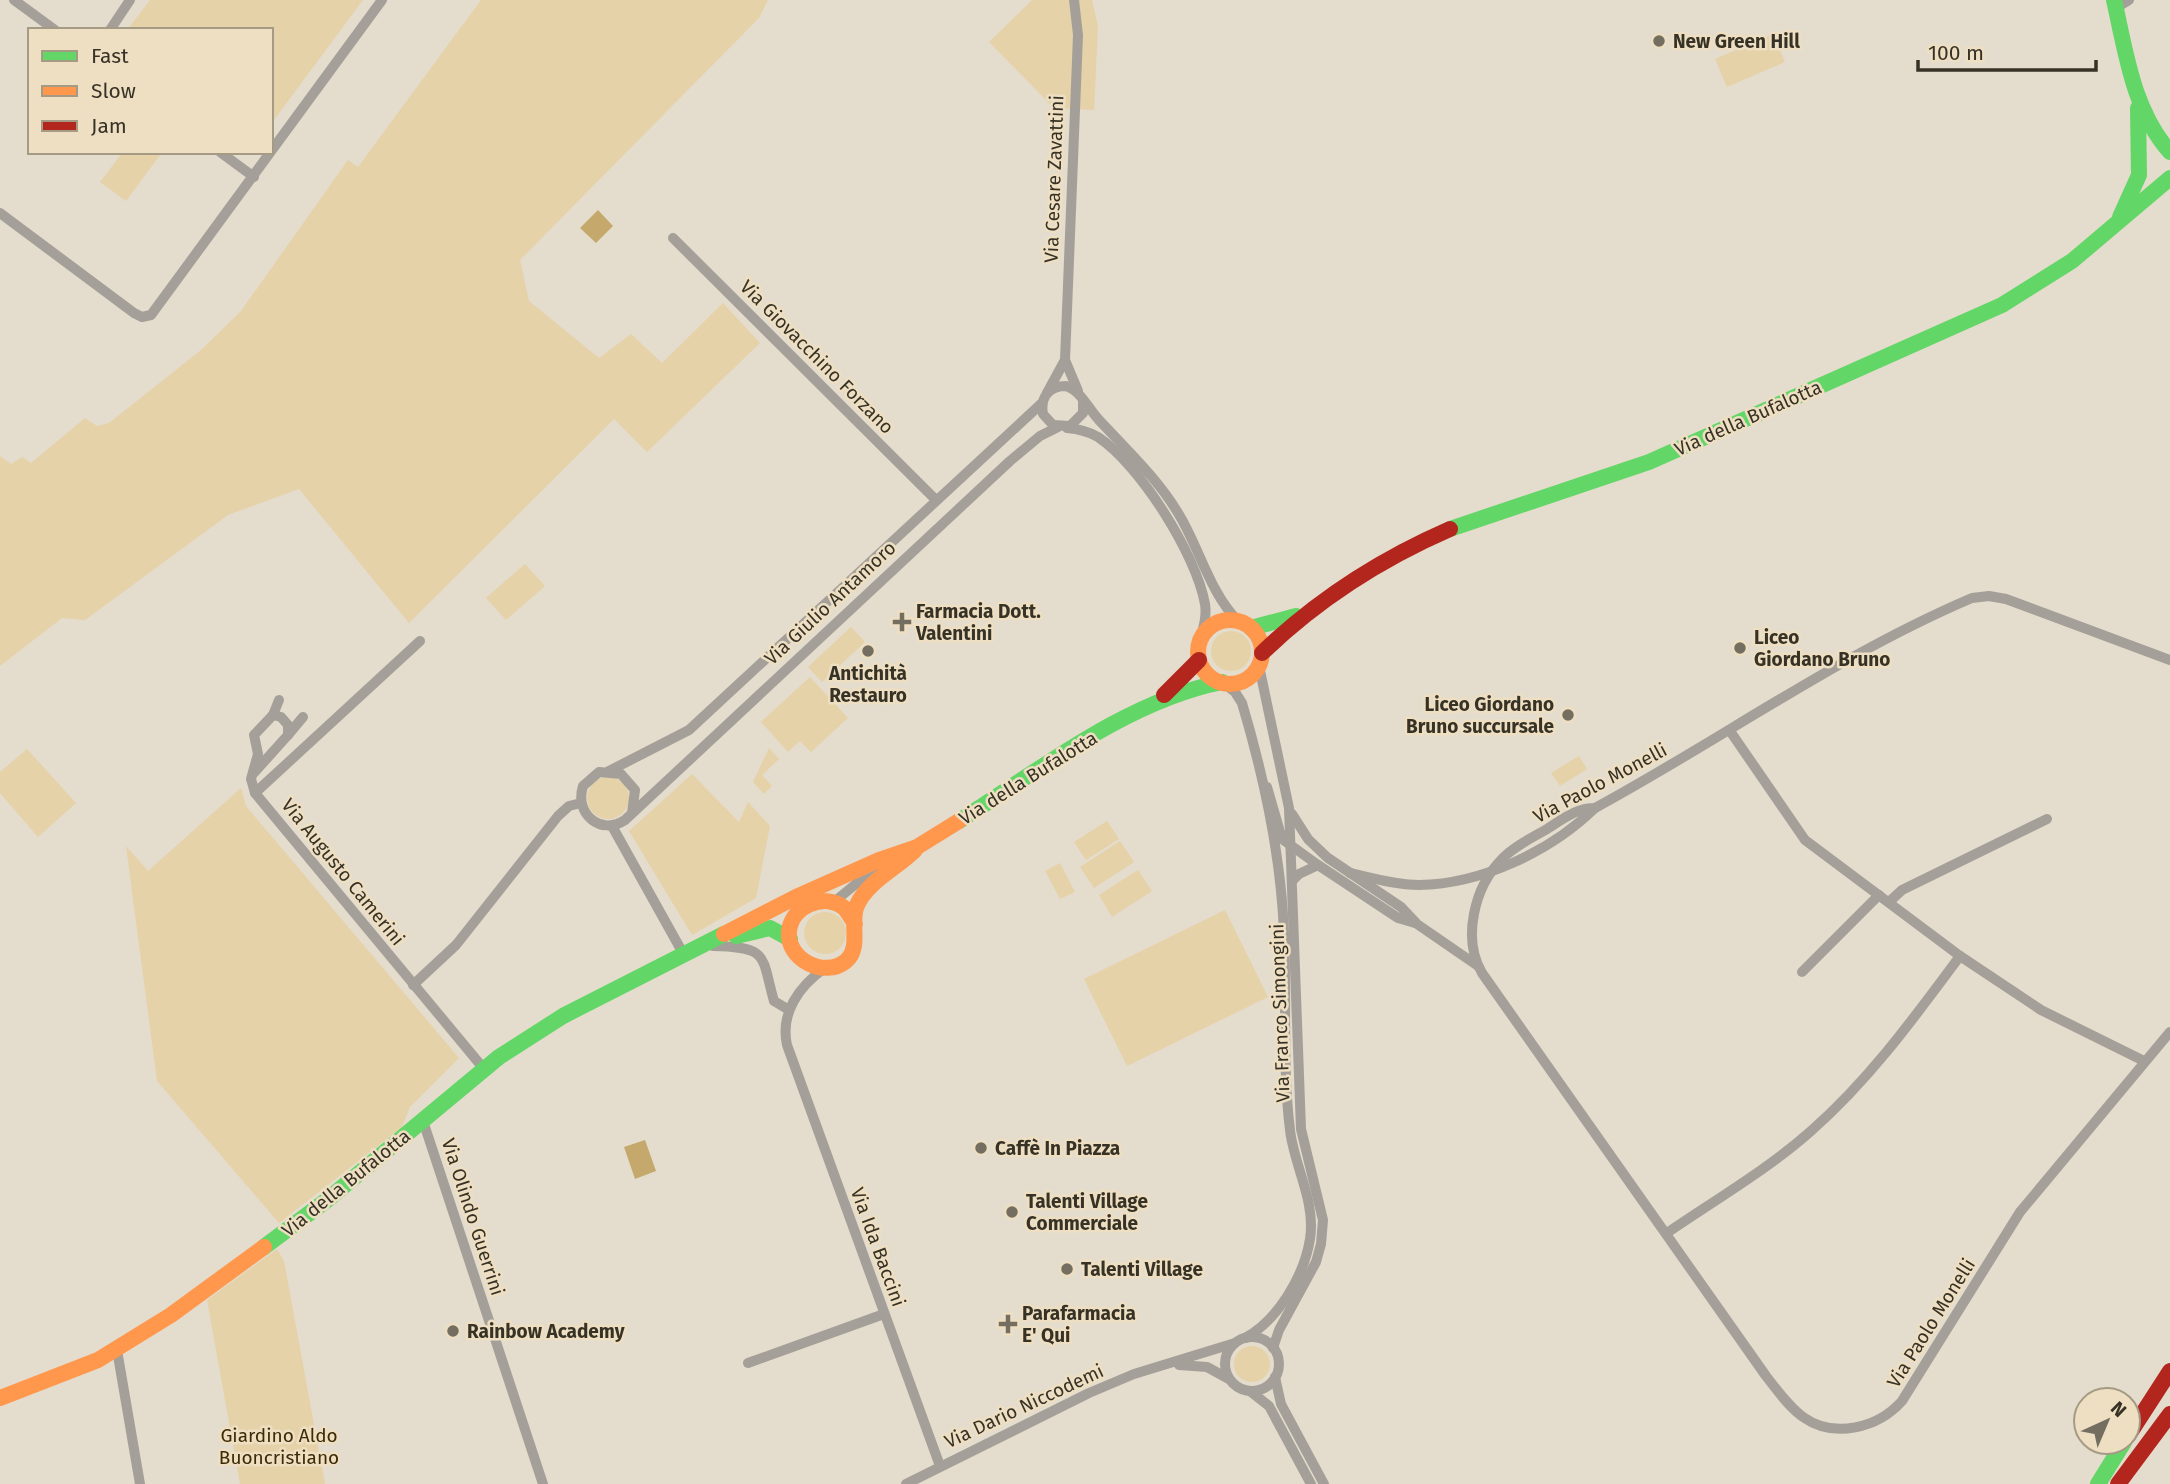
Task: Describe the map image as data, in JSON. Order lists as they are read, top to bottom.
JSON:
{
  "streets": {
    "street": [
      "Via Cesare Zavattini",
      "Via Giovacchino Forzano",
      "Via della Bufalotta",
      "Via Giulio Antamoro",
      "Via Paolo Monelli",
      "Via Augusto Camerini",
      "Via Franco Simongini",
      "Via Olindo Guerrini",
      "Via Ida Baccini",
      "Via Dario Niccodemi"
    ]
  },
  "crossings": [
    ["Via Cesare Zavattini", "Via della Bufalotta"],
    ["Via Cesare Zavattini", "Via Giulio Antamoro"],
    ["Via Cesare Zavattini", "Via Franco Simongini"],
    ["Via Giovacchino Forzano", "Via Giulio Antamoro"],
    ["Via della Bufalotta", "Via Augusto Camerini"],
    ["Via della Bufalotta", "Via Franco Simongini"],
    ["Via della Bufalotta", "Via Olindo Guerrini"],
    ["Via Franco Simongini", "Via Dario Niccodemi"],
    ["Via Ida Baccini", "Via Dario Niccodemi"]
  ],
  "parks": ["Giardino Aldo Buoncristiano"],
  "places": {
    "other": [
      "New Green Hill",
      "Liceo Giordano Bruno",
      "Antichità Restauro",
      "Liceo Giordano Bruno succursale",
      "Caffè In Piazza",
      "Talenti Village Commerciale",
      "Talenti Village",
      "Rainbow Academy"
    ],
    "health": ["Farmacia Dott. Valentini", "Parafarmacia E' Qui"]
  },
  "legend": ["Fast", "Slow", "Jam"],
  "scale_bar": "100 m",
  "north": "top right"
}
